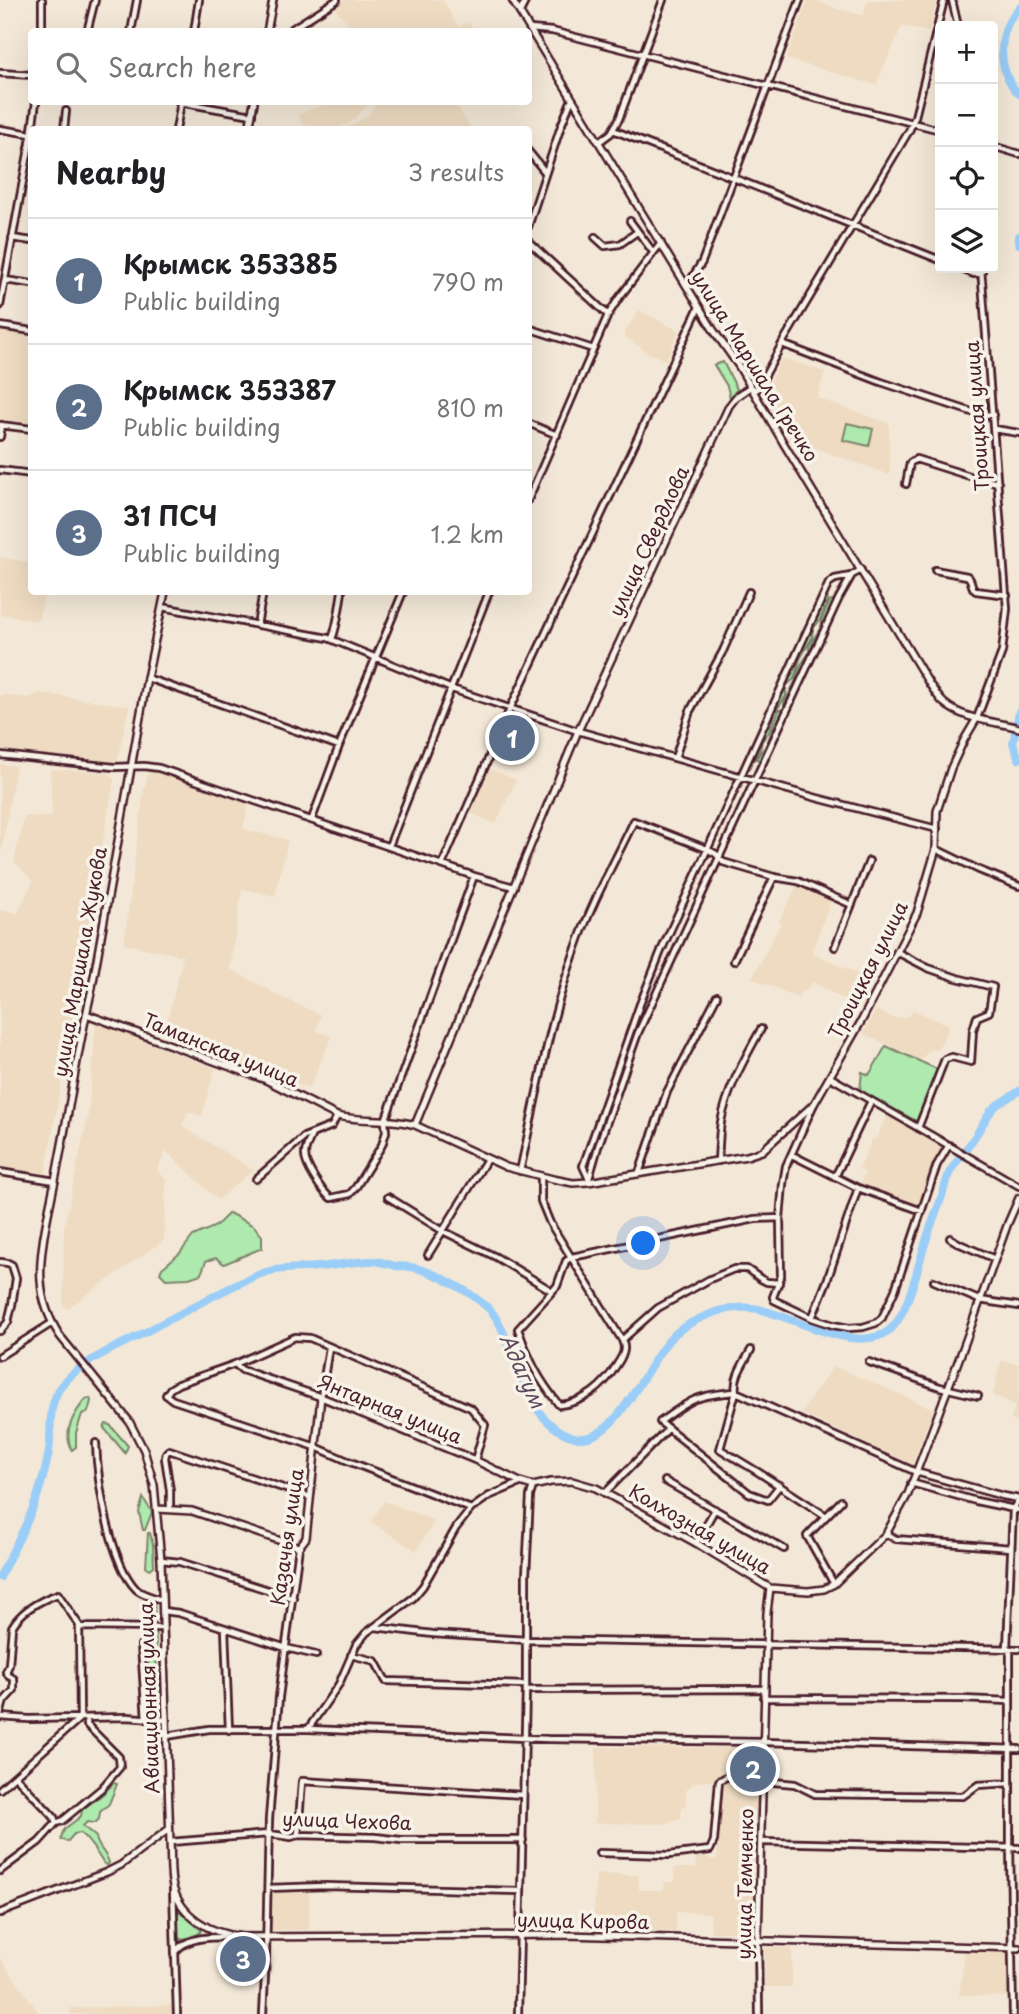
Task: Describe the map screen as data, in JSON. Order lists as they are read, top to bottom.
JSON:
{
  "streets": {
    "main road": [
      "улица Маршала Гречко",
      "Троицкая улица",
      "улица Свердлова",
      "улица Маршала Жукова",
      "Таманская улица",
      "Янтарная улица",
      "Колхозная улица",
      "Казачья улица",
      "Авиационная улица",
      "улица Темченко",
      "улица Кирова"
    ],
    "street": ["улица Чехова"]
  },
  "crossings": [
    ["улица Маршала Гречко", "Троицкая улица"],
    ["улица Маршала Гречко", "улица Свердлова"],
    ["Троицкая улица", "Таманская улица"],
    ["улица Свердлова", "Таманская улица"],
    ["улица Маршала Жукова", "Таманская улица"],
    ["улица Маршала Жукова", "Авиационная улица"],
    ["Янтарная улица", "Колхозная улица"],
    ["Янтарная улица", "Казачья улица"],
    ["Колхозная улица", "улица Темченко"],
    ["Казачья улица", "улица Чехова"],
    ["Казачья улица", "улица Кирова"],
    ["Авиационная улица", "улица Чехова"],
    ["Авиационная улица", "улица Кирова"],
    ["улица Темченко", "улица Кирова"]
  ],
  "water": ["Адагум"],
  "page": {
    "map_buttons": ["+", "−"],
    "search": "Search here",
    "heading": ["Nearby", "3 results"],
    "list": [
      {
        "mark": "1",
        "name": "Крымск 353385",
        "note": "Public building",
        "value": "790 m"
      },
      {
        "mark": "2",
        "name": "Крымск 353387",
        "note": "Public building",
        "value": "810 m"
      },
      {
        "mark": "3",
        "name": "31 ПСЧ",
        "note": "Public building",
        "value": "1.2 km"
      }
    ],
    "pins": ["1", "2", "3"]
  }
}
